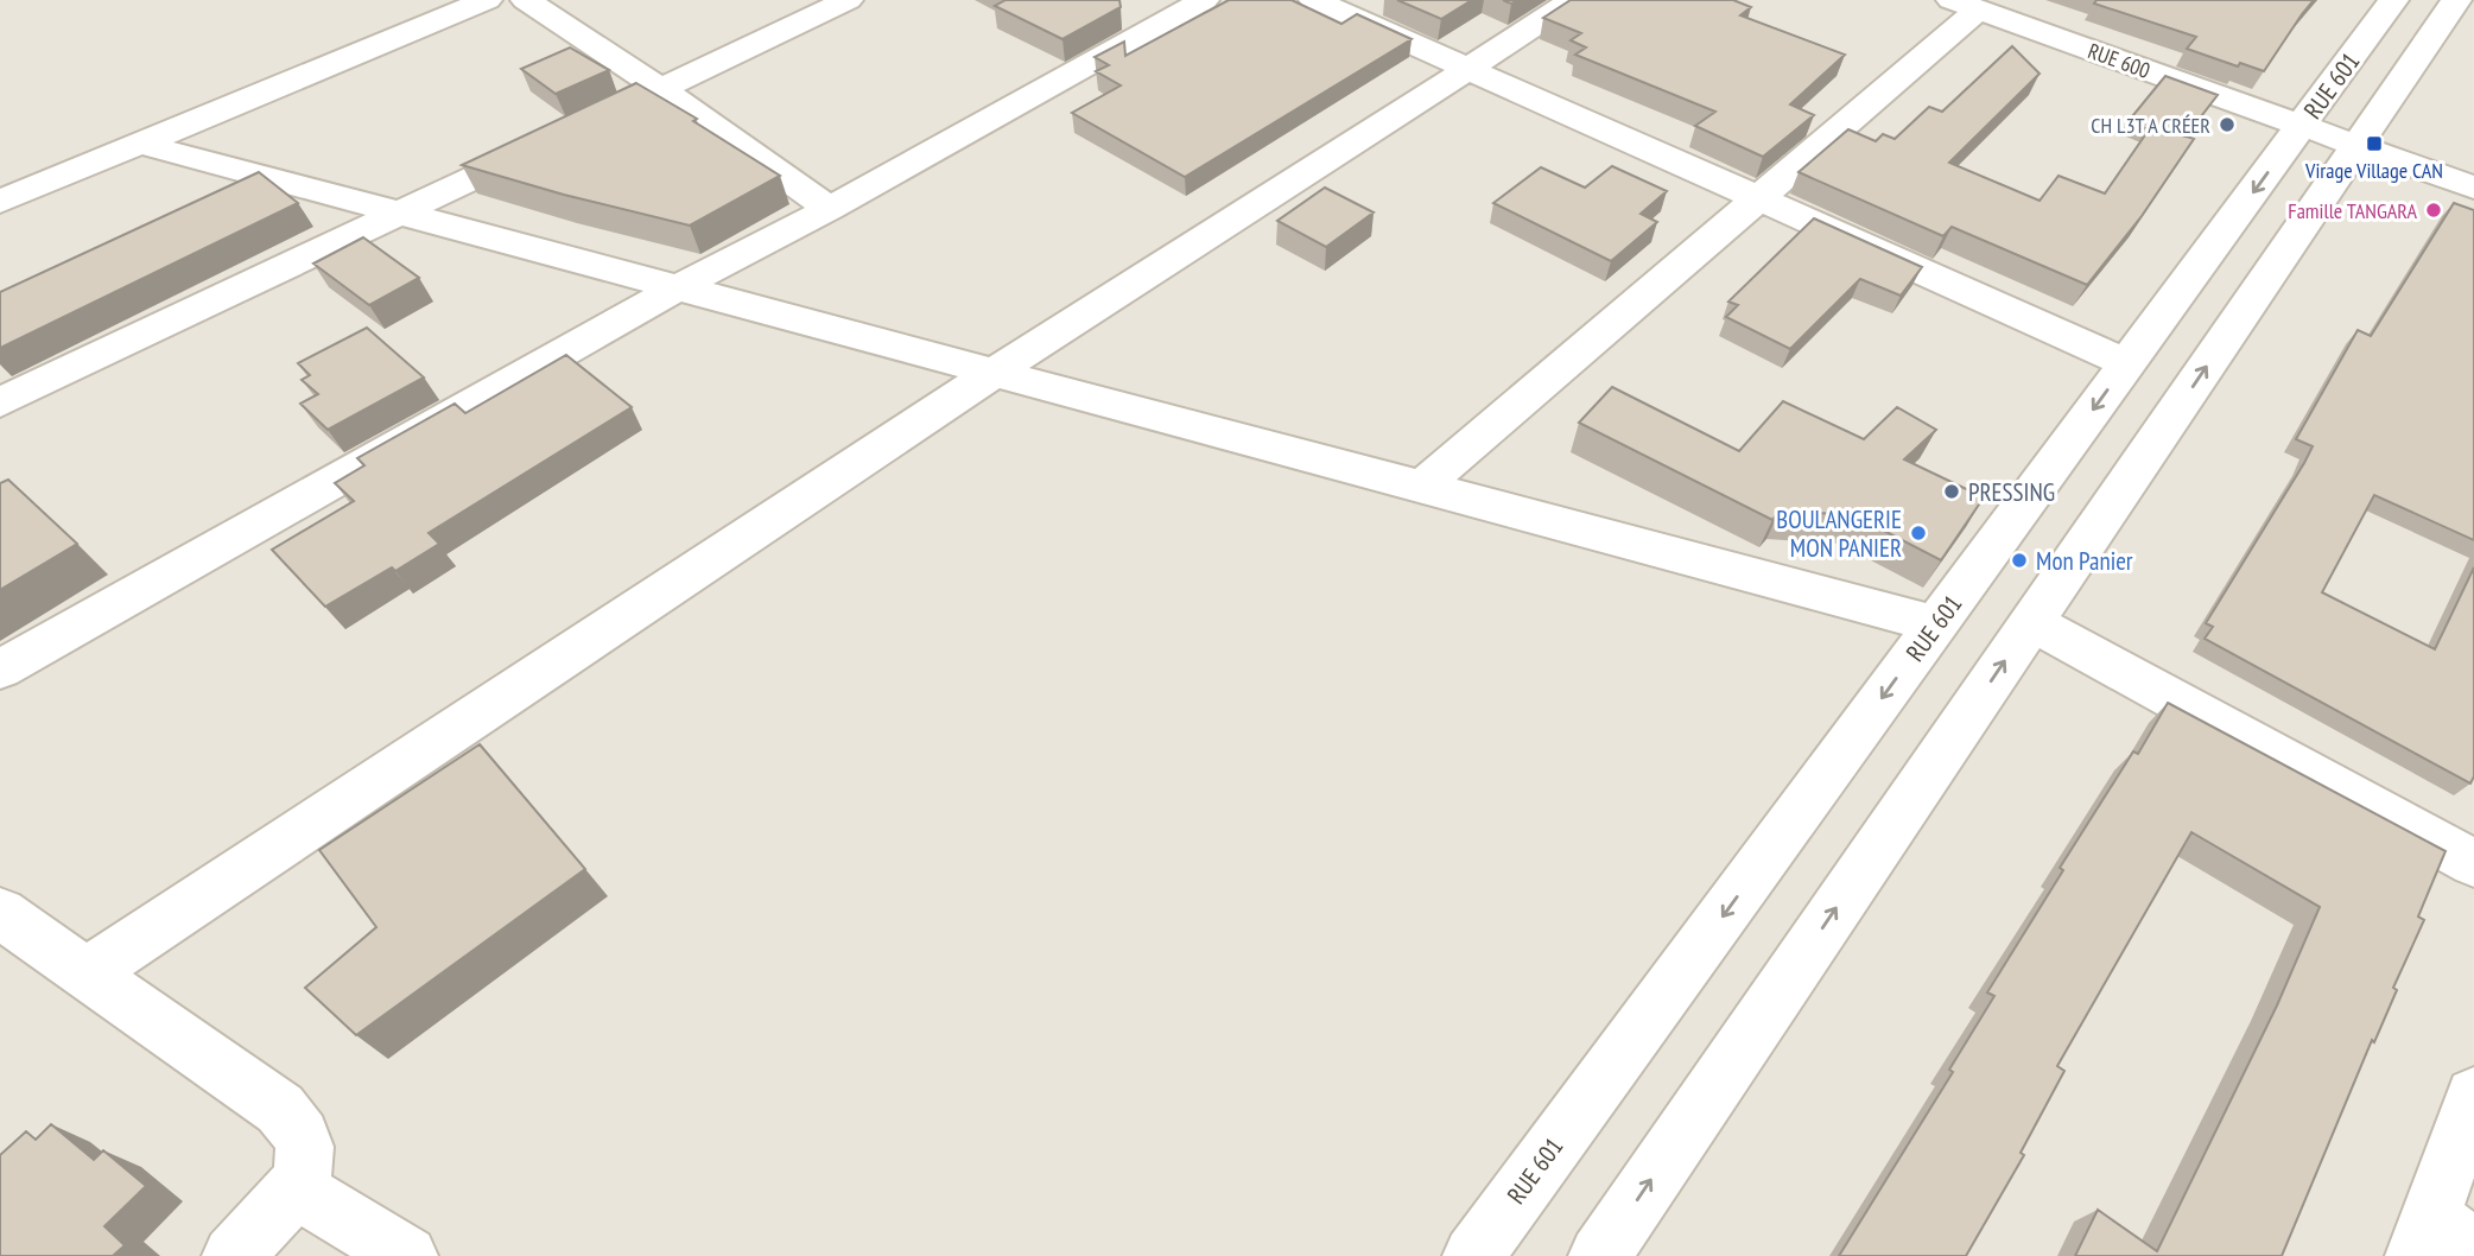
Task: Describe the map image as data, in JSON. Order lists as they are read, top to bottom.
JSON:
{
  "streets": {
    "street": ["RUE 600", "RUE 601"]
  },
  "crossings": [
    ["RUE 600", "RUE 601"]
  ],
  "places": {
    "other": [
      "CH L3T A CRÉER",
      "Famille TANGARA",
      "PRESSING",
      "BOULANGERIE MON PANIER",
      "Mon Panier"
    ],
    "transit": ["Virage Village CAN"]
  }
}
